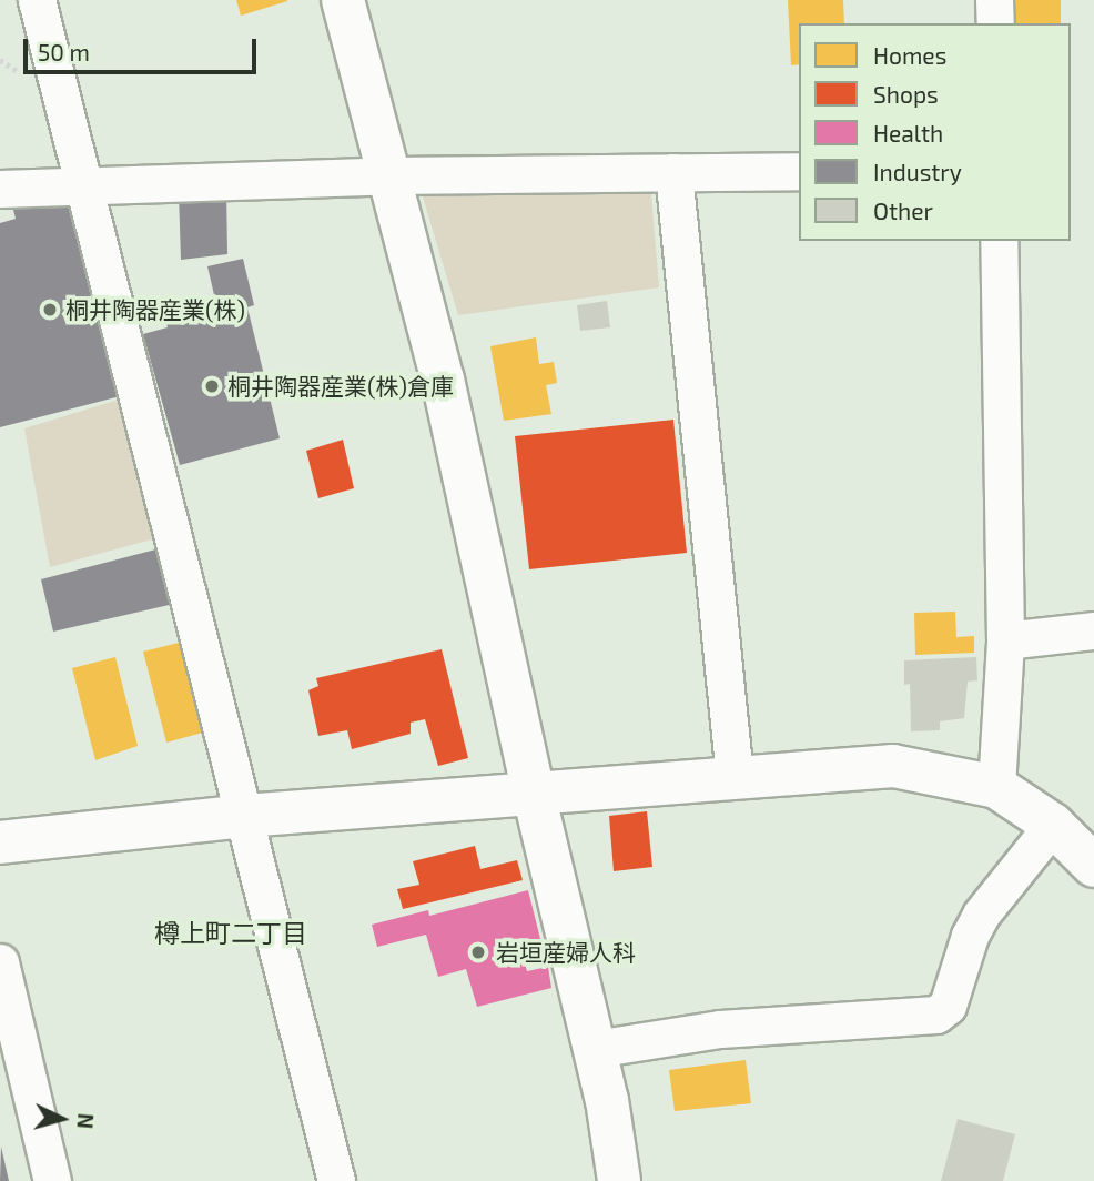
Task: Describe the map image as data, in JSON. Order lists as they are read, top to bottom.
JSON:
{
  "districts": ["樽上町二丁目"],
  "places": ["桐井陶器産業(株)", "桐井陶器産業(株)倉庫", "岩垣産婦人科"],
  "legend": [
    "Homes",
    "Shops",
    "Health",
    "Industry",
    "Other"
  ],
  "scale_bar": "50 m",
  "north": "right"
}
